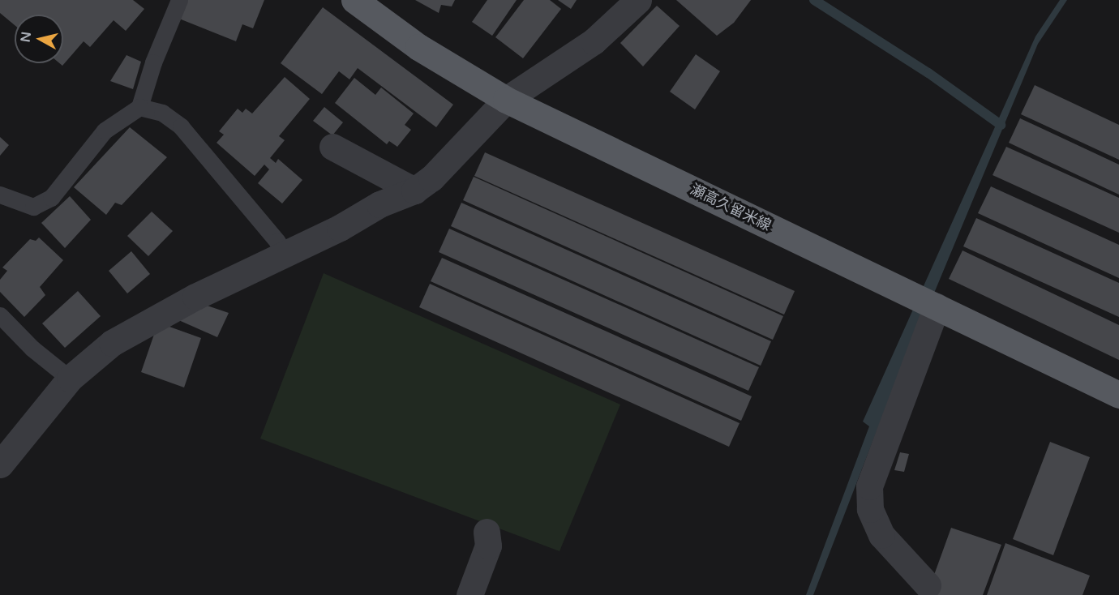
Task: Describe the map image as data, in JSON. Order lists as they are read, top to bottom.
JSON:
{
  "streets": {
    "main road": ["瀬高久留米線"]
  },
  "north": "left"
}
